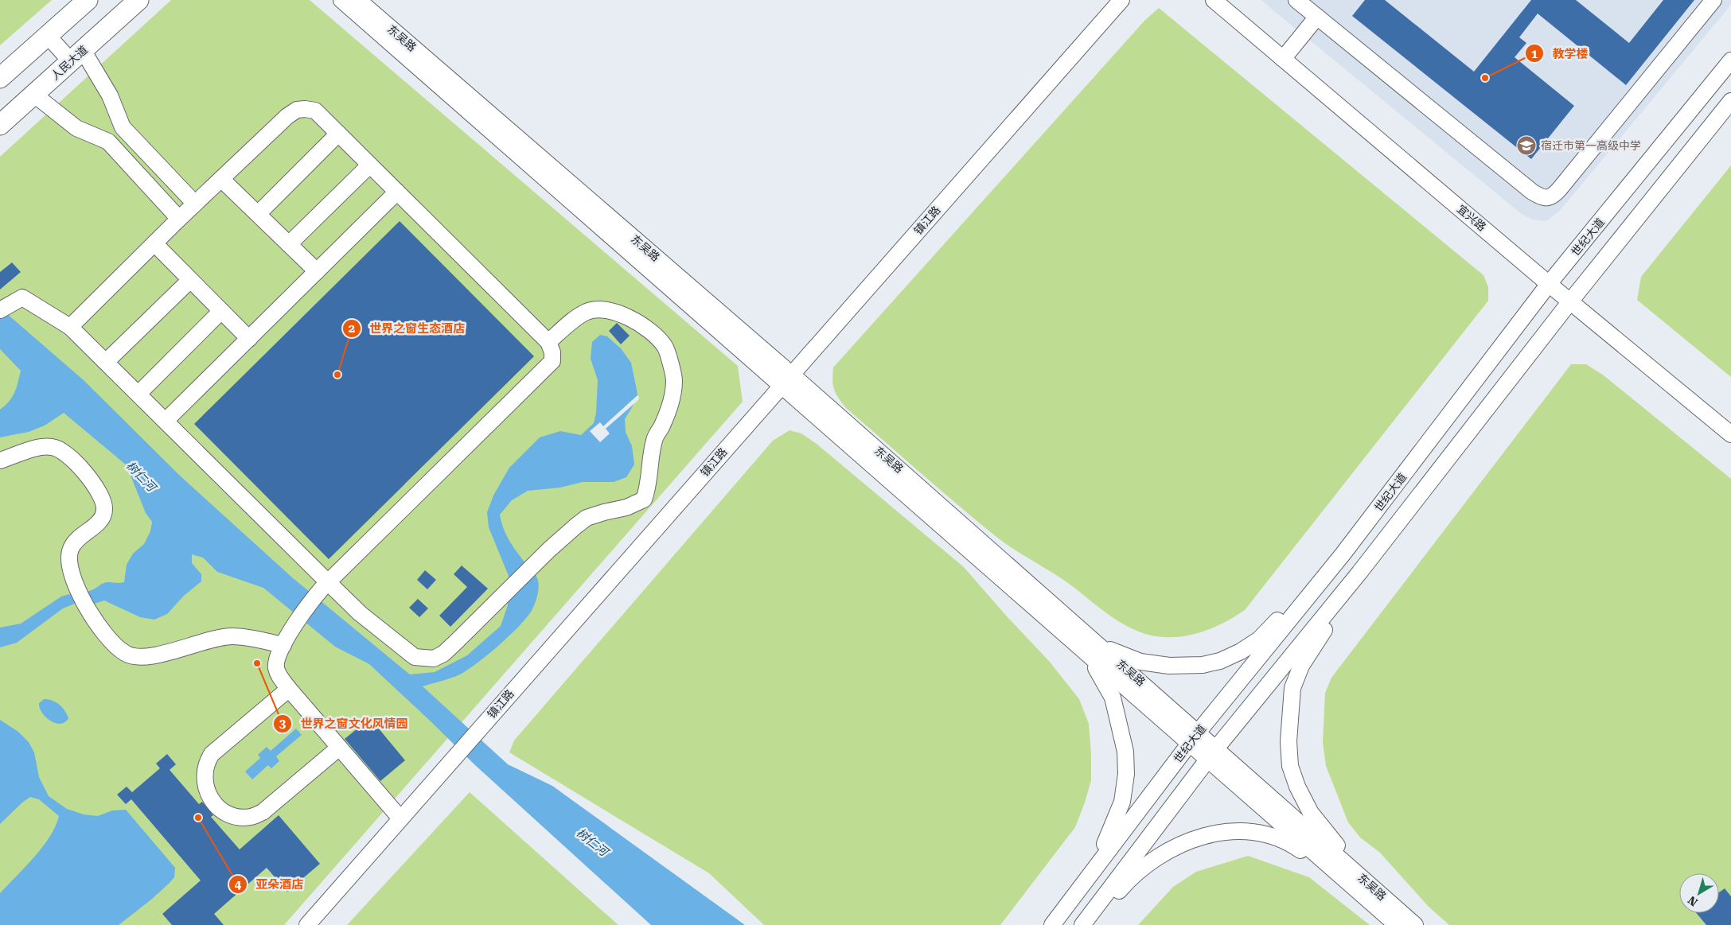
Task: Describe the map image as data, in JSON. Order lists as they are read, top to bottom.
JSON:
{
  "streets": {
    "main road": ["人民大道"],
    "street": [
      "东吴路",
      "宜兴路",
      "镇江路",
      "世纪大道"
    ]
  },
  "crossings": [
    ["东吴路", "镇江路"],
    ["东吴路", "世纪大道"],
    ["宜兴路", "世纪大道"]
  ],
  "water": ["树仁河"],
  "places": {
    "other": [
      "教学楼",
      "世界之窗生态酒店",
      "世界之窗文化风情园",
      "亚朵酒店"
    ],
    "school or university": ["宿迁市第一高级中学"]
  },
  "north": "bottom left"
}
